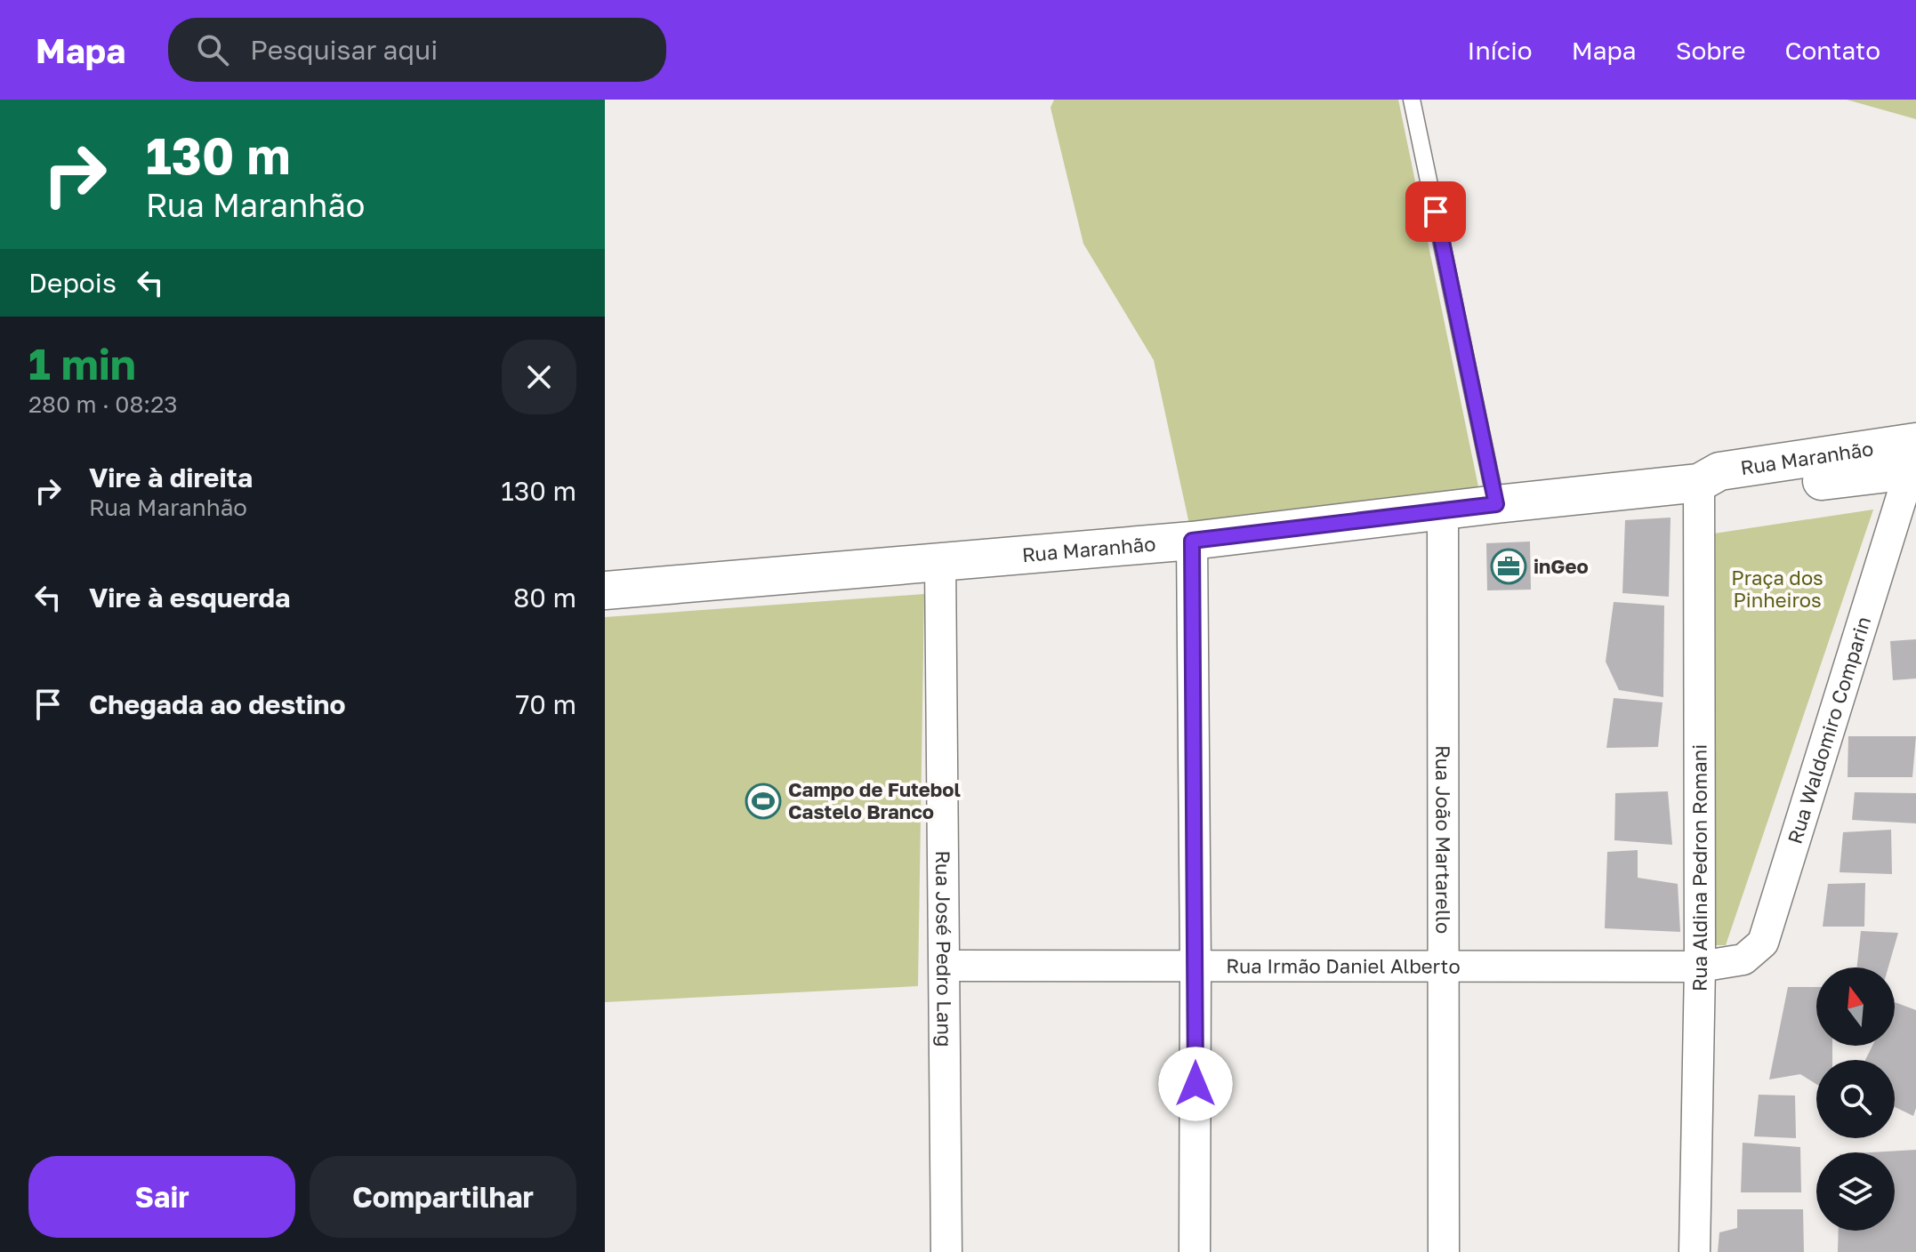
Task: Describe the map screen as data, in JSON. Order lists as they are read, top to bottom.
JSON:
{
  "streets": {
    "street": [
      "Rua Maranhão",
      "Rua Waldomiro Comparin",
      "Rua João Martarello",
      "Rua Aldina Pedron Romani",
      "Rua José Pedro Lang",
      "Rua Irmão Daniel Alberto"
    ]
  },
  "crossings": [
    ["Rua Maranhão", "Rua Waldomiro Comparin"],
    ["Rua Maranhão", "Rua João Martarello"],
    ["Rua Maranhão", "Rua Aldina Pedron Romani"],
    ["Rua Maranhão", "Rua José Pedro Lang"],
    ["Rua Waldomiro Comparin", "Rua Aldina Pedron Romani"],
    ["Rua Waldomiro Comparin", "Rua Irmão Daniel Alberto"],
    ["Rua João Martarello", "Rua Irmão Daniel Alberto"],
    ["Rua Aldina Pedron Romani", "Rua Irmão Daniel Alberto"],
    ["Rua José Pedro Lang", "Rua Irmão Daniel Alberto"]
  ],
  "parks": ["Praça dos Pinheiros"],
  "places": {
    "office": ["inGeo"],
    "sports": ["Campo de Futebol Castelo Branco"]
  },
  "north": "top",
  "page": {
    "header": "Mapa",
    "search": "Pesquisar aqui",
    "nav": [
      "Início",
      "Mapa",
      "Sobre",
      "Contato"
    ],
    "turn": ["130 m", "Rua Maranhão"],
    "then": "Depois",
    "heading": ["1 min", "280 m · 08:23"],
    "list": [
      {
        "name": "Vire à direita",
        "note": "Rua Maranhão",
        "value": "130 m"
      },
      {
        "name": "Vire à esquerda",
        "value": "80 m"
      },
      {
        "name": "Chegada ao destino",
        "value": "70 m"
      }
    ],
    "buttons": ["Sair", "Compartilhar"]
  }
}
